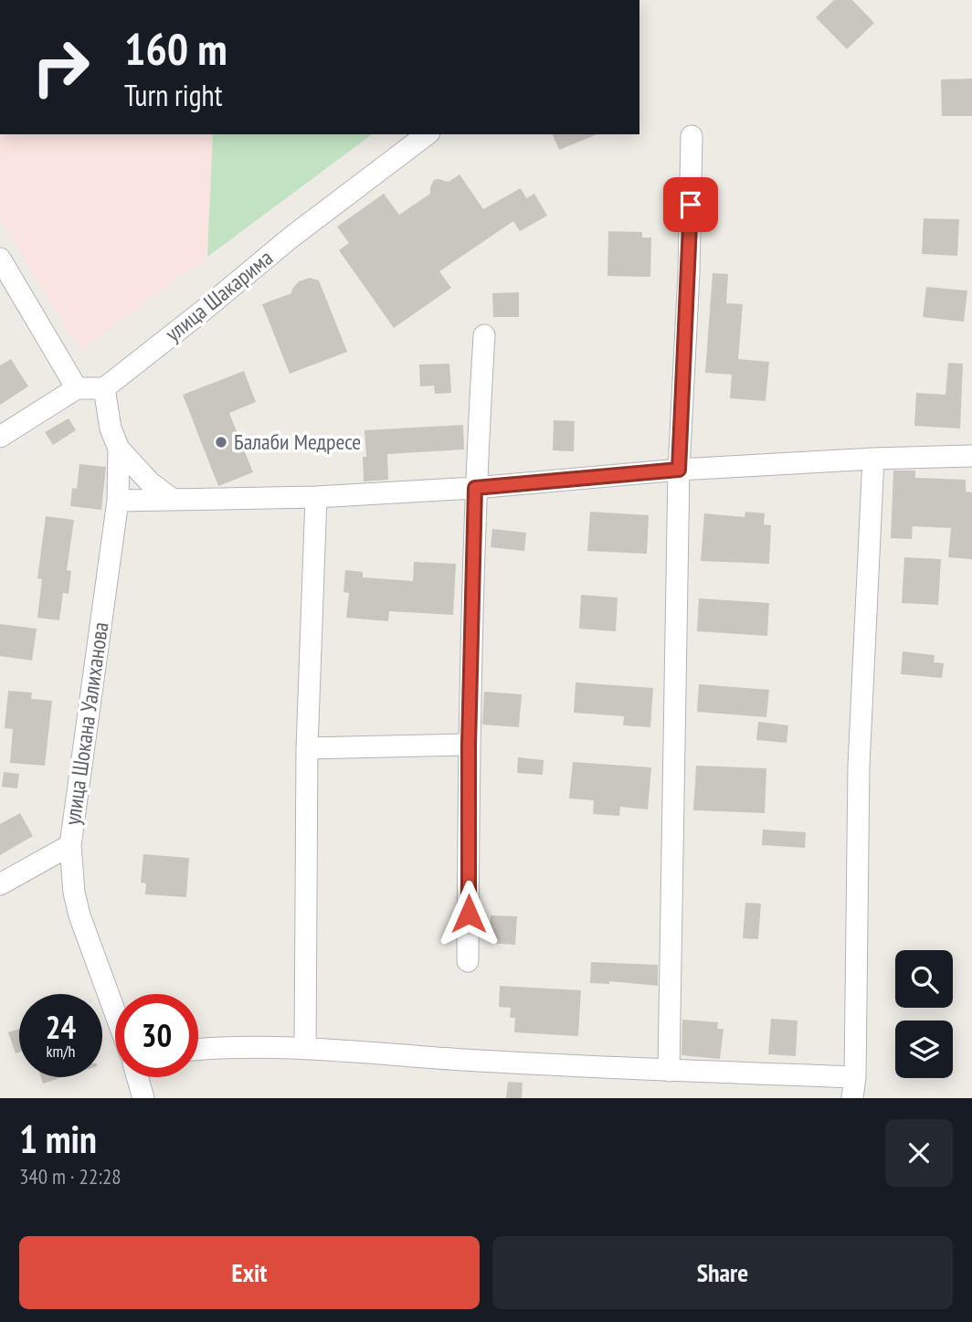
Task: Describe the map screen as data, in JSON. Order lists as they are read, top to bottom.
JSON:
{
  "streets": {
    "street": ["улица Шакарима", "улица Шокана Уалиханова"]
  },
  "crossings": [
    ["улица Шакарима", "улица Шокана Уалиханова"]
  ],
  "places": ["Балаби Медресе"],
  "page": {
    "turn": ["160 m", "Turn right"],
    "speed": "24 km/h",
    "limit": "30",
    "heading": ["1 min", "340 m · 22:28"],
    "buttons": ["Exit", "Share"]
  }
}
